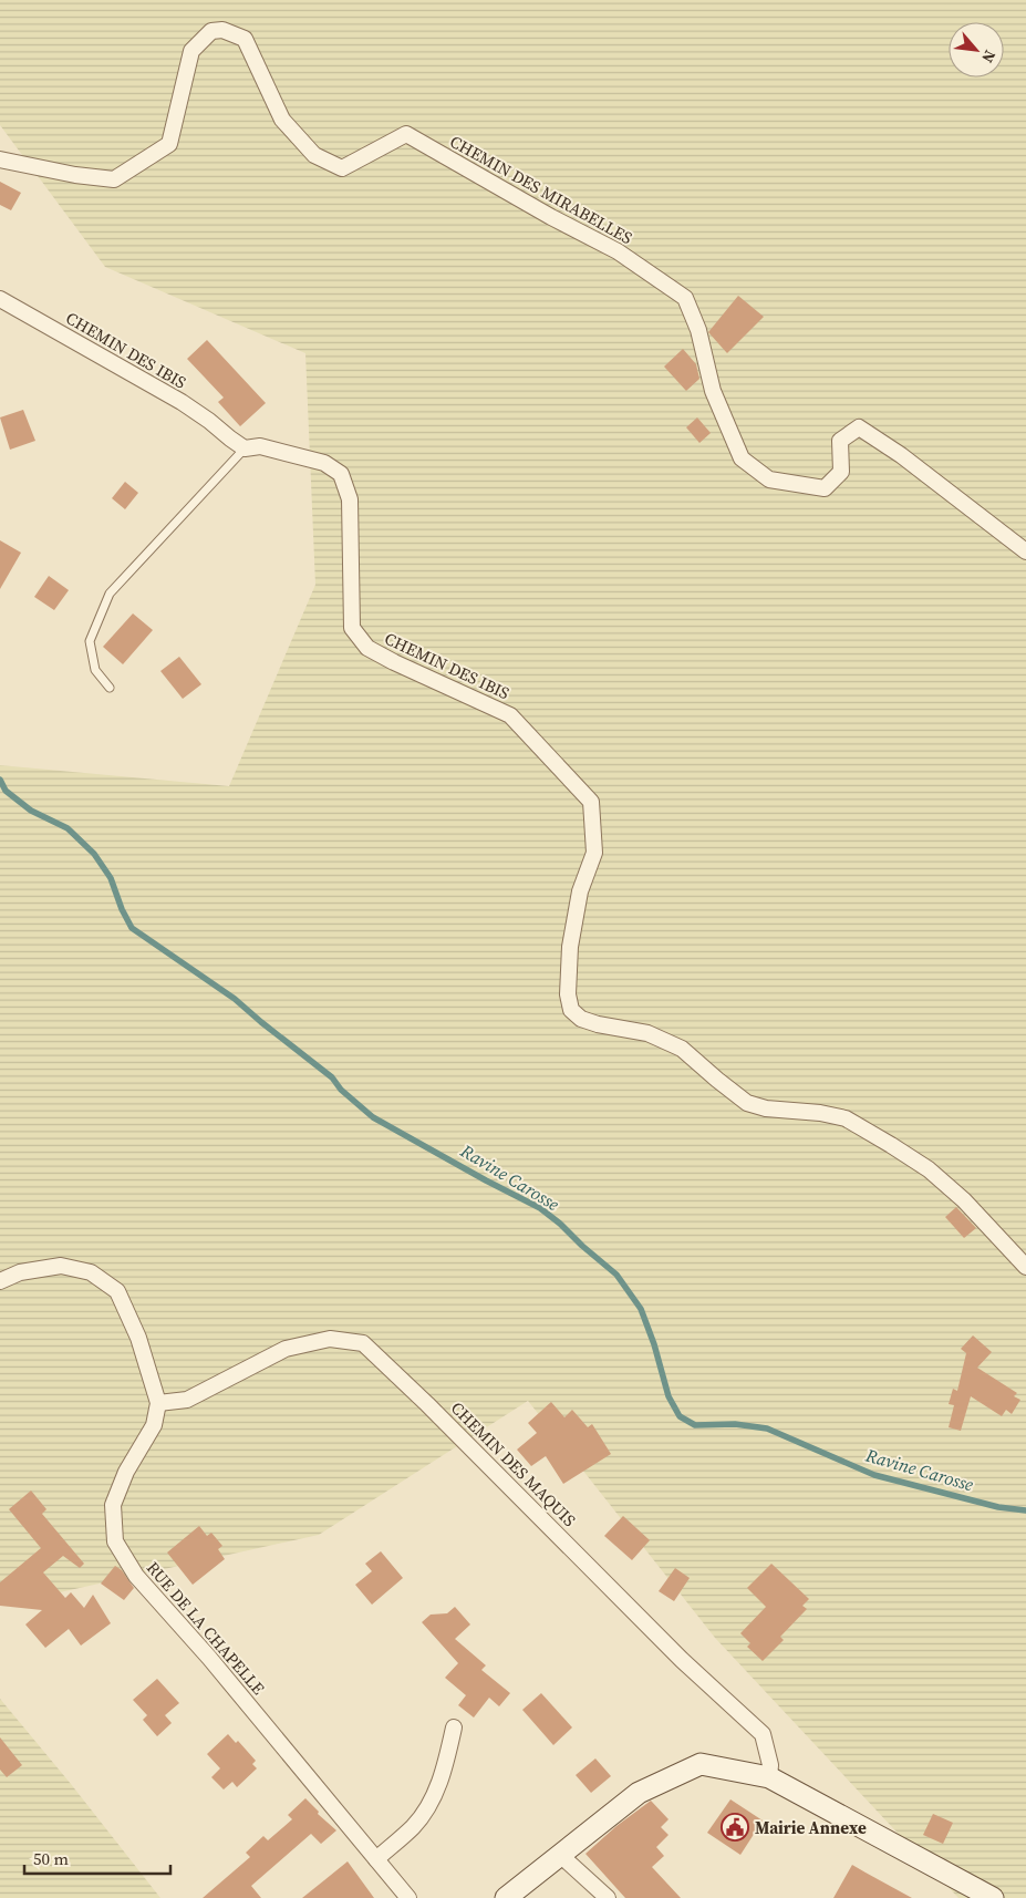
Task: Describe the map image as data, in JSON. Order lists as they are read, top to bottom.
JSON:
{
  "streets": {
    "street": [
      "CHEMIN DES MIRABELLES",
      "CHEMIN DES IBIS",
      "CHEMIN DES MAQUIS",
      "RUE DE LA CHAPELLE"
    ]
  },
  "crossings": [
    ["CHEMIN DES MAQUIS", "RUE DE LA CHAPELLE"]
  ],
  "water": ["Ravine Carosse"],
  "places": {
    "public building": ["Mairie Annexe"]
  },
  "scale_bar": "50 m",
  "north": "bottom right"
}
